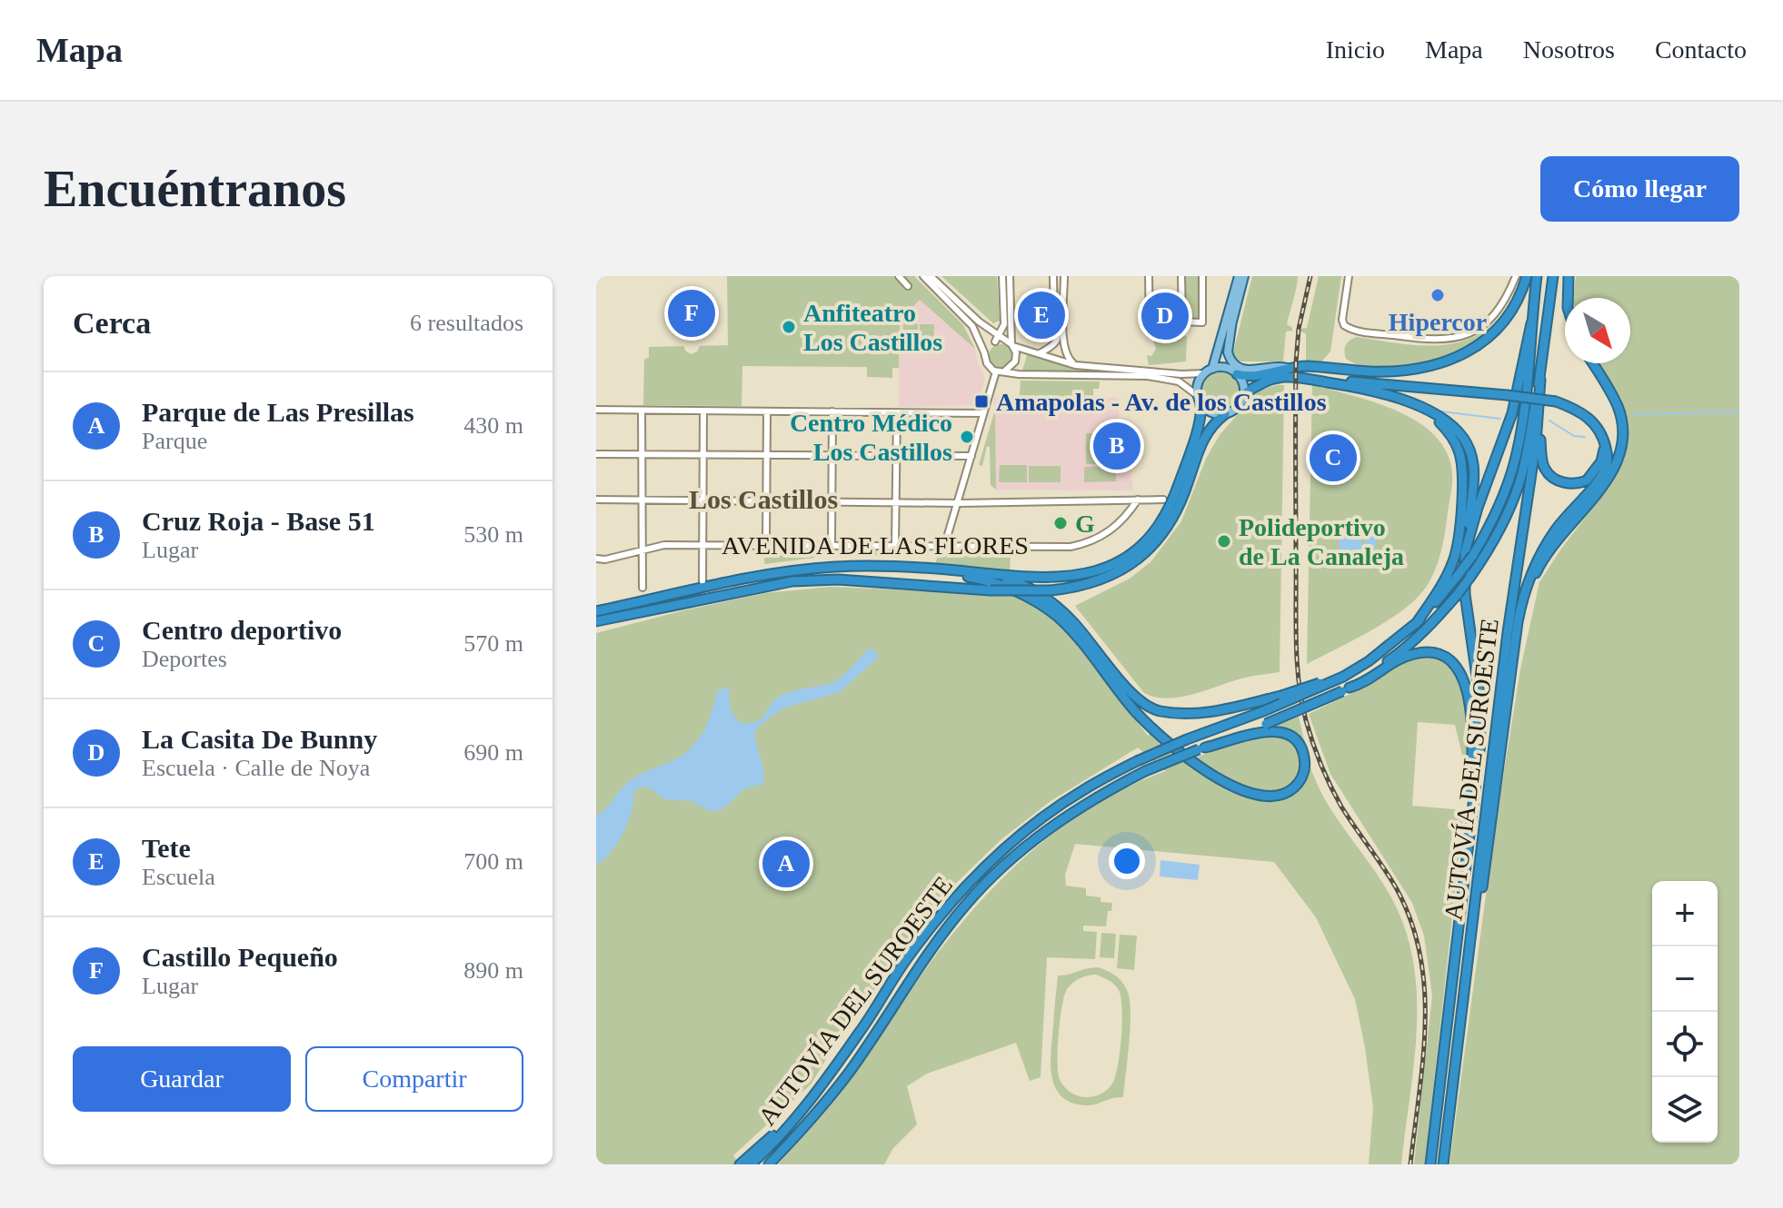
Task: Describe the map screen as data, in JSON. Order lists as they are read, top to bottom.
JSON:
{
  "streets": {
    "highway": ["AUTOVÍA DEL SUROESTE"],
    "street": ["AVENIDA DE LAS FLORES"]
  },
  "districts": ["Los Castillos"],
  "places": {
    "other": [
      "Hipercor",
      "Anfiteatro Los Castillos",
      "Centro Médico Los Castillos",
      "G",
      "Polideportivo de La Canaleja"
    ],
    "transit": ["Amapolas - Av. de los Castillos"]
  },
  "north": "bottom right",
  "page": {
    "header": "Mapa",
    "nav": [
      "Inicio",
      "Mapa",
      "Nosotros",
      "Contacto"
    ],
    "buttons": [
      "Cómo llegar",
      ["Guardar", "Compartir"]
    ],
    "title": "Encuéntranos",
    "heading": ["Cerca", "6 resultados"],
    "pins": [
      "F",
      "E",
      "D",
      "B",
      "C",
      "A"
    ],
    "list": [
      {
        "mark": "A",
        "name": "Parque de Las Presillas",
        "note": "Parque",
        "value": "430 m"
      },
      {
        "mark": "B",
        "name": "Cruz Roja - Base 51",
        "note": "Lugar",
        "value": "530 m"
      },
      {
        "mark": "C",
        "name": "Centro deportivo",
        "note": "Deportes",
        "value": "570 m"
      },
      {
        "mark": "D",
        "name": "La Casita De Bunny",
        "note": "Escuela · Calle de Noya",
        "value": "690 m"
      },
      {
        "mark": "E",
        "name": "Tete",
        "note": "Escuela",
        "value": "700 m"
      },
      {
        "mark": "F",
        "name": "Castillo Pequeño",
        "note": "Lugar",
        "value": "890 m"
      }
    ],
    "map_buttons": ["+", "−"]
  }
}
